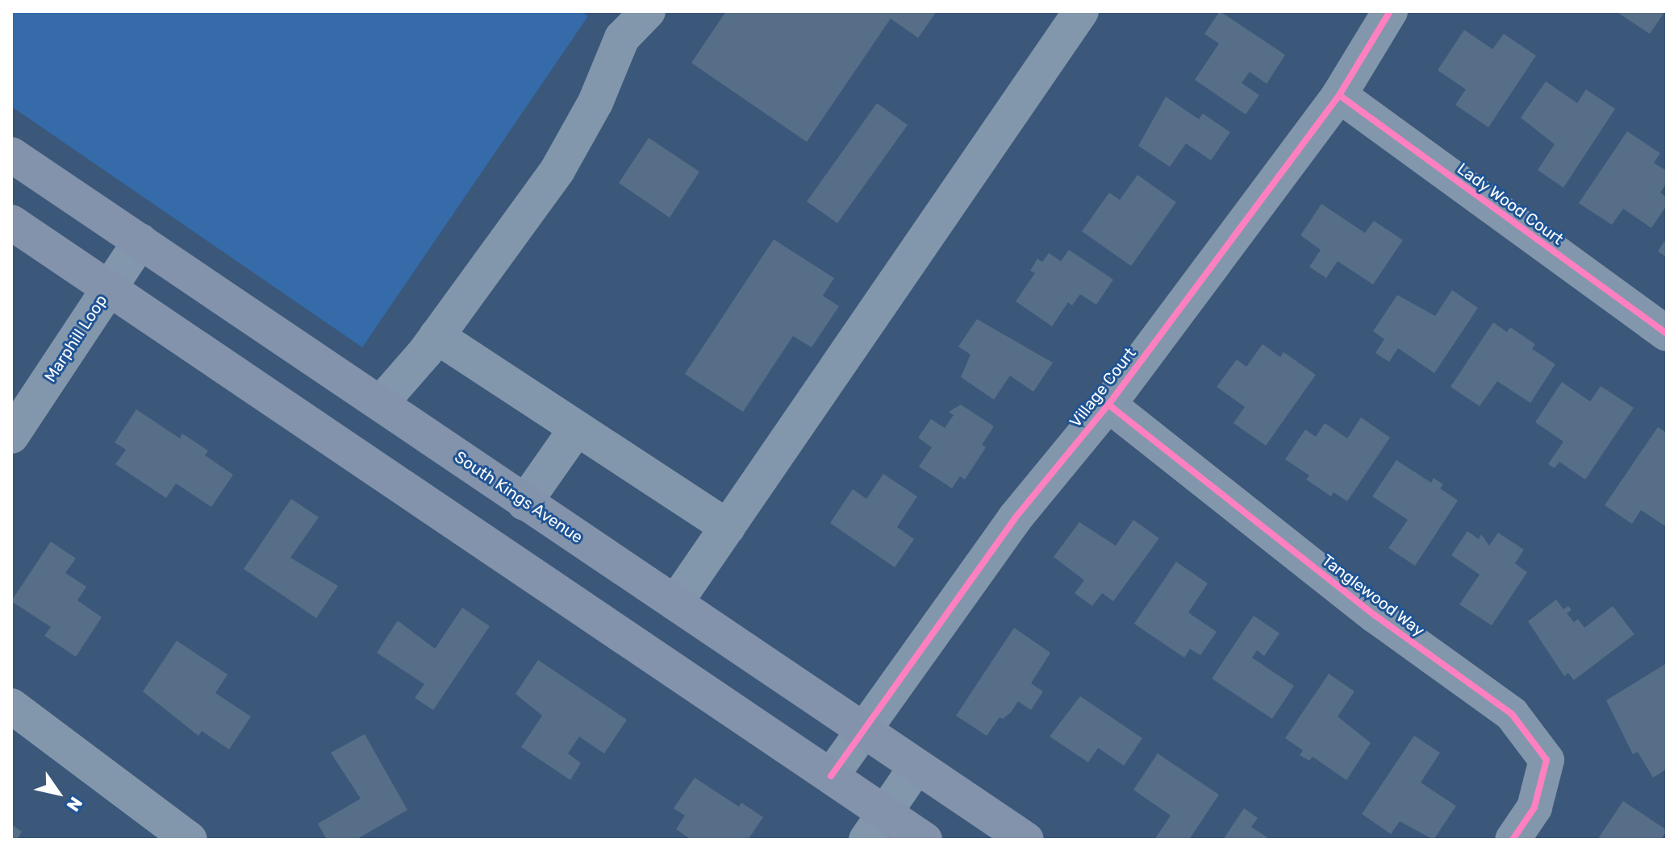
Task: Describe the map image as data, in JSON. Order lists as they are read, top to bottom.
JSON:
{
  "streets": {
    "main road": ["South Kings Avenue"],
    "street": [
      "Lady Wood Court",
      "Marphill Loop",
      "Village Court",
      "Tanglewood Way"
    ]
  },
  "crossings": [
    ["Lady Wood Court", "Village Court"],
    ["Marphill Loop", "South Kings Avenue"],
    ["Village Court", "South Kings Avenue"],
    ["Village Court", "Tanglewood Way"]
  ],
  "north": "bottom right"
}
